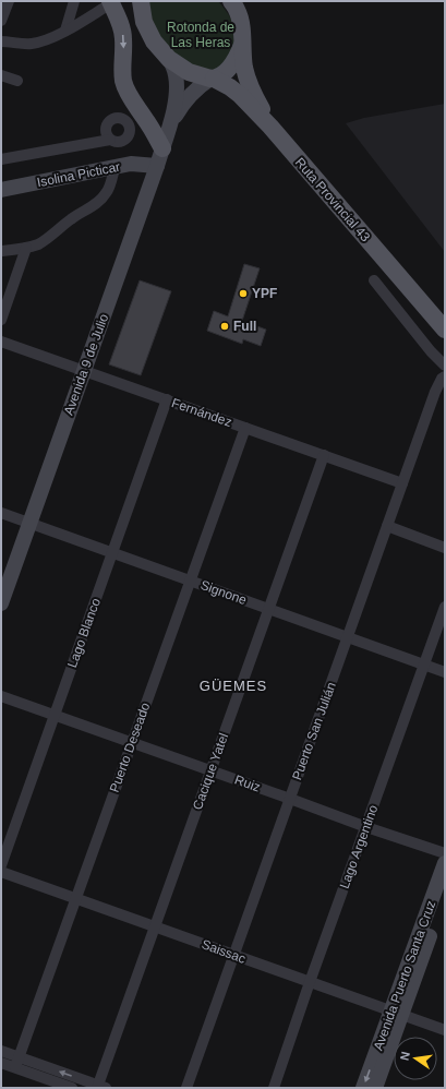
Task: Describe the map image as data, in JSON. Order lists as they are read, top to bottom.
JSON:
{
  "streets": {
    "main road": ["Ruta Provincial 43"],
    "street": [
      "Isolina Picticar",
      "Avenida 9 de Julio",
      "Fernández",
      "Signone",
      "Lago Blanco",
      "Puerto San Julián",
      "Puerto Deseado",
      "Cacique Yatel",
      "Ruiz",
      "Lago Argentino",
      "Saissac",
      "Avenida Puerto Santa Cruz"
    ]
  },
  "crossings": [
    ["Isolina Picticar", "Avenida 9 de Julio"],
    ["Avenida 9 de Julio", "Fernández"],
    ["Avenida 9 de Julio", "Signone"],
    ["Fernández", "Lago Blanco"],
    ["Fernández", "Puerto San Julián"],
    ["Fernández", "Puerto Deseado"],
    ["Fernández", "Cacique Yatel"],
    ["Signone", "Lago Blanco"],
    ["Signone", "Puerto San Julián"],
    ["Signone", "Puerto Deseado"],
    ["Signone", "Cacique Yatel"],
    ["Signone", "Lago Argentino"],
    ["Lago Blanco", "Ruiz"],
    ["Puerto San Julián", "Ruiz"],
    ["Puerto San Julián", "Saissac"],
    ["Puerto Deseado", "Ruiz"],
    ["Puerto Deseado", "Saissac"],
    ["Cacique Yatel", "Ruiz"],
    ["Cacique Yatel", "Saissac"],
    ["Ruiz", "Lago Argentino"],
    ["Lago Argentino", "Saissac"],
    ["Saissac", "Avenida Puerto Santa Cruz"]
  ],
  "districts": ["GÜEMES"],
  "parks": ["Rotonda de Las Heras"],
  "places": ["YPF", "Full"],
  "north": "left"
}
